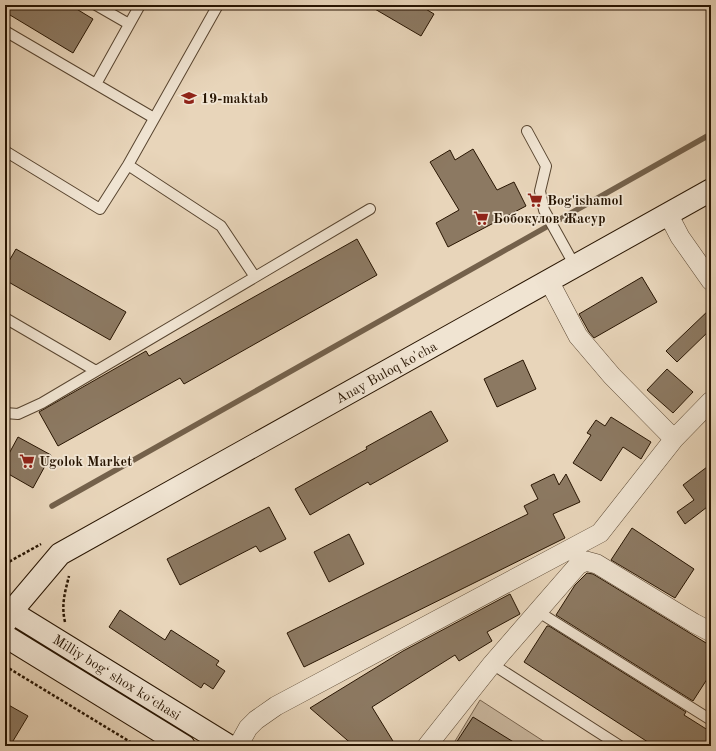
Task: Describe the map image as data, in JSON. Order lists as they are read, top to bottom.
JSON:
{
  "streets": {
    "main road": ["Anay Buloq ko'cha", "Milliy bog‘ shox ko‘chasi"]
  },
  "places": {
    "school or university": ["19-maktab"],
    "supermarket": ["Bog'ishamol", "Бобокулов Жасур", "Ugolok Market"]
  }
}
